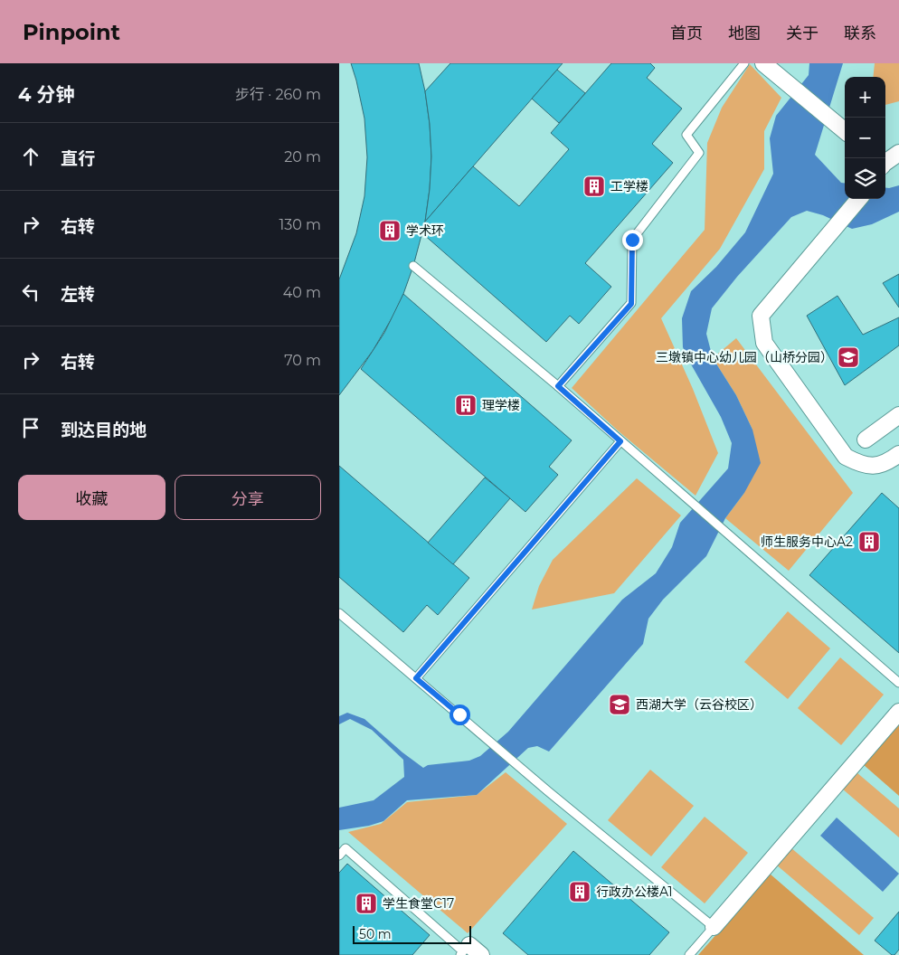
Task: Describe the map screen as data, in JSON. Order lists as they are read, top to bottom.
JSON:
{
  "places": {
    "building": [
      "工学楼",
      "学术环",
      "理学楼",
      "师生服务中心A2",
      "行政办公楼A1",
      "学生食堂C17"
    ],
    "school or university": ["三墩镇中心幼儿园（山桥分园）", "西湖大学（云谷校区）"]
  },
  "scale_bar": "50 m",
  "page": {
    "header": "Pinpoint",
    "nav": [
      "首页",
      "地图",
      "关于",
      "联系"
    ],
    "heading": ["4 分钟", "步行 · 260 m"],
    "map_buttons": ["+", "−"],
    "list": [
      ["直行", "20 m"],
      ["右转", "130 m"],
      ["左转", "40 m"],
      ["右转", "70 m"],
      "到达目的地"
    ],
    "buttons": ["收藏", "分享"],
    "scale": "50 m"
  }
}
